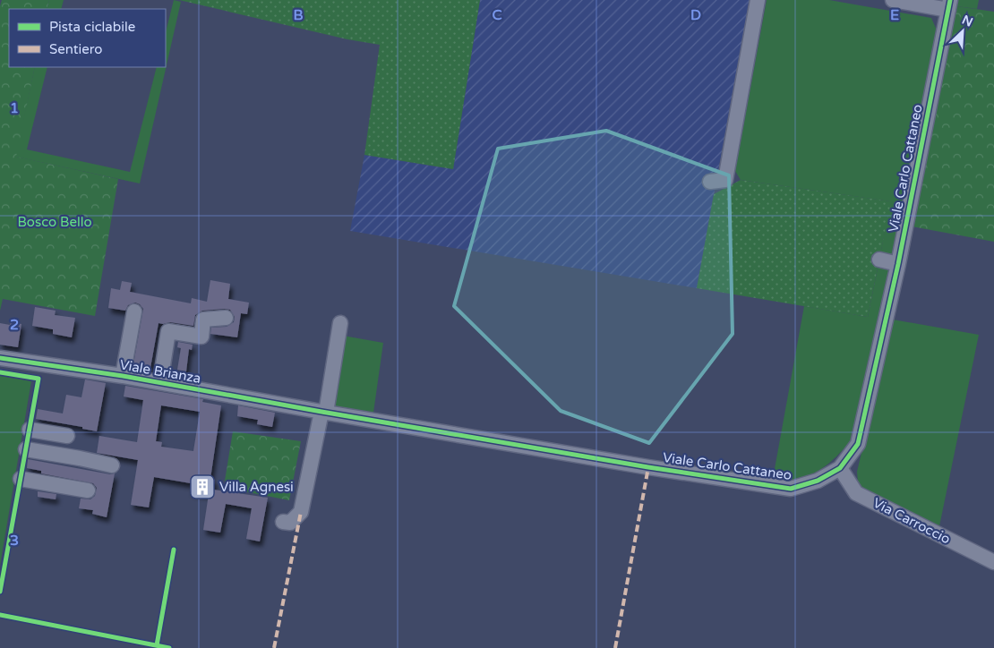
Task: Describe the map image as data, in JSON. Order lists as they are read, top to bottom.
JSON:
{
  "streets": {
    "street": ["Viale Carlo Cattaneo", "Viale Brianza", "Via Carroccio"]
  },
  "crossings": [
    ["Viale Carlo Cattaneo", "Viale Brianza"],
    ["Viale Carlo Cattaneo", "Via Carroccio"]
  ],
  "parks": ["Bosco Bello"],
  "places": {
    "building": ["Villa Agnesi"]
  },
  "legend": ["Pista ciclabile", "Sentiero"],
  "north": "top right",
  "grid": {
    "columns": [
      "B",
      "C",
      "D",
      "E"
    ],
    "rows": ["1", "2", "3"]
  }
}
